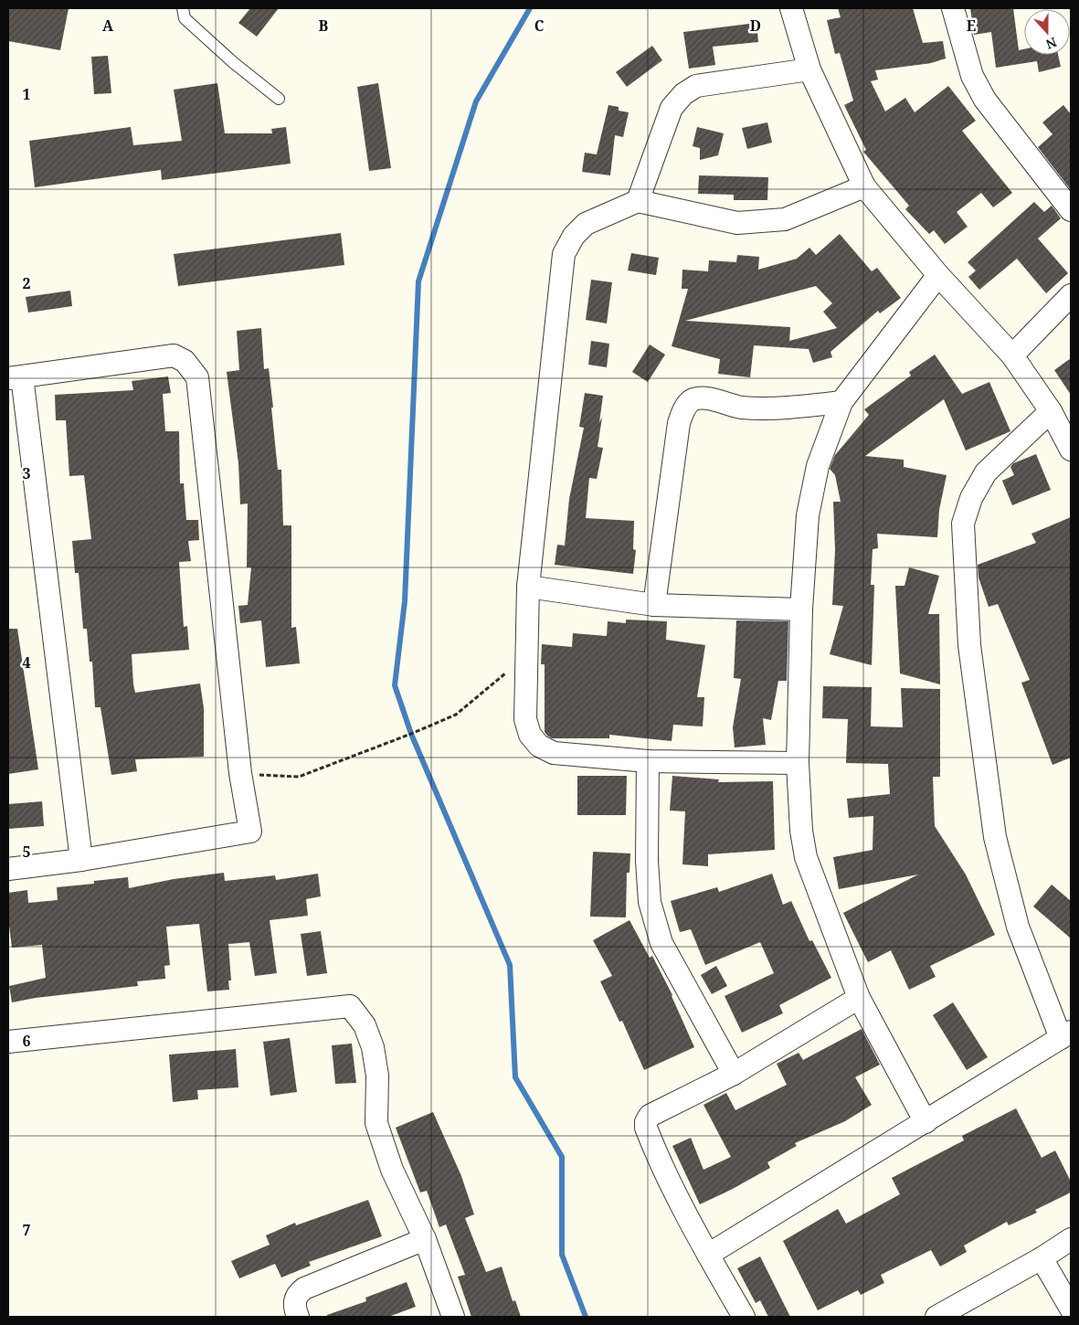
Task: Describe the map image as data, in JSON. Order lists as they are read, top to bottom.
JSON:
{
  "north": "bottom",
  "grid": {
    "columns": [
      "A",
      "B",
      "C",
      "D",
      "E"
    ],
    "rows": [
      "1",
      "2",
      "3",
      "4",
      "5",
      "6",
      "7"
    ]
  }
}
